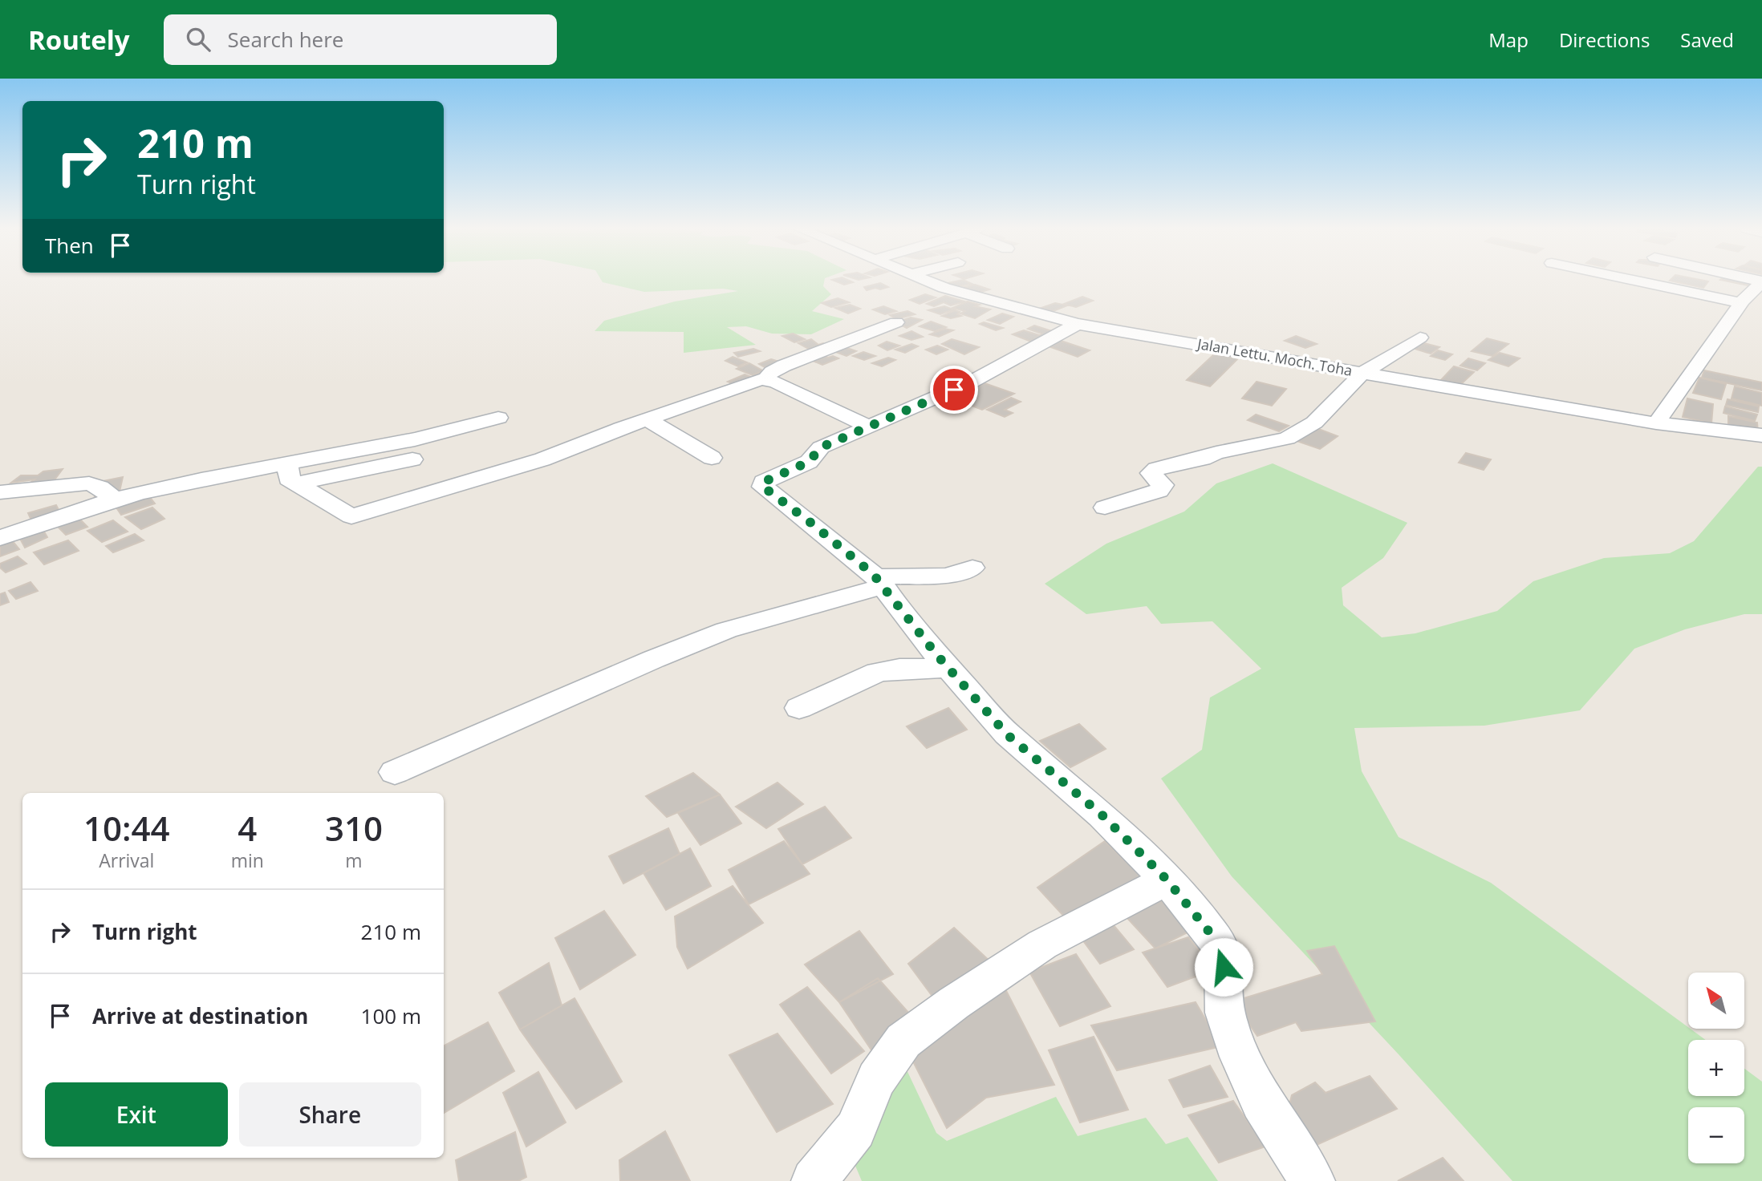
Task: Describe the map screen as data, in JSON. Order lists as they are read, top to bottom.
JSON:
{
  "streets": {
    "street": ["Jalan Lettu. Moch. Toha"]
  },
  "north": "top left",
  "page": {
    "header": "Routely",
    "search": "Search here",
    "nav": ["Map", "Directions", "Saved"],
    "turn": ["210 m", "Turn right"],
    "then": "Then",
    "eta": [
      "10:44",
      "Arrival",
      "4",
      "min",
      "310",
      "m"
    ],
    "list": [
      {
        "name": "Turn right",
        "value": "210 m"
      },
      {
        "name": "Arrive at destination",
        "value": "100 m"
      }
    ],
    "map_buttons": ["+", "−"],
    "buttons": ["Exit", "Share"]
  }
}
